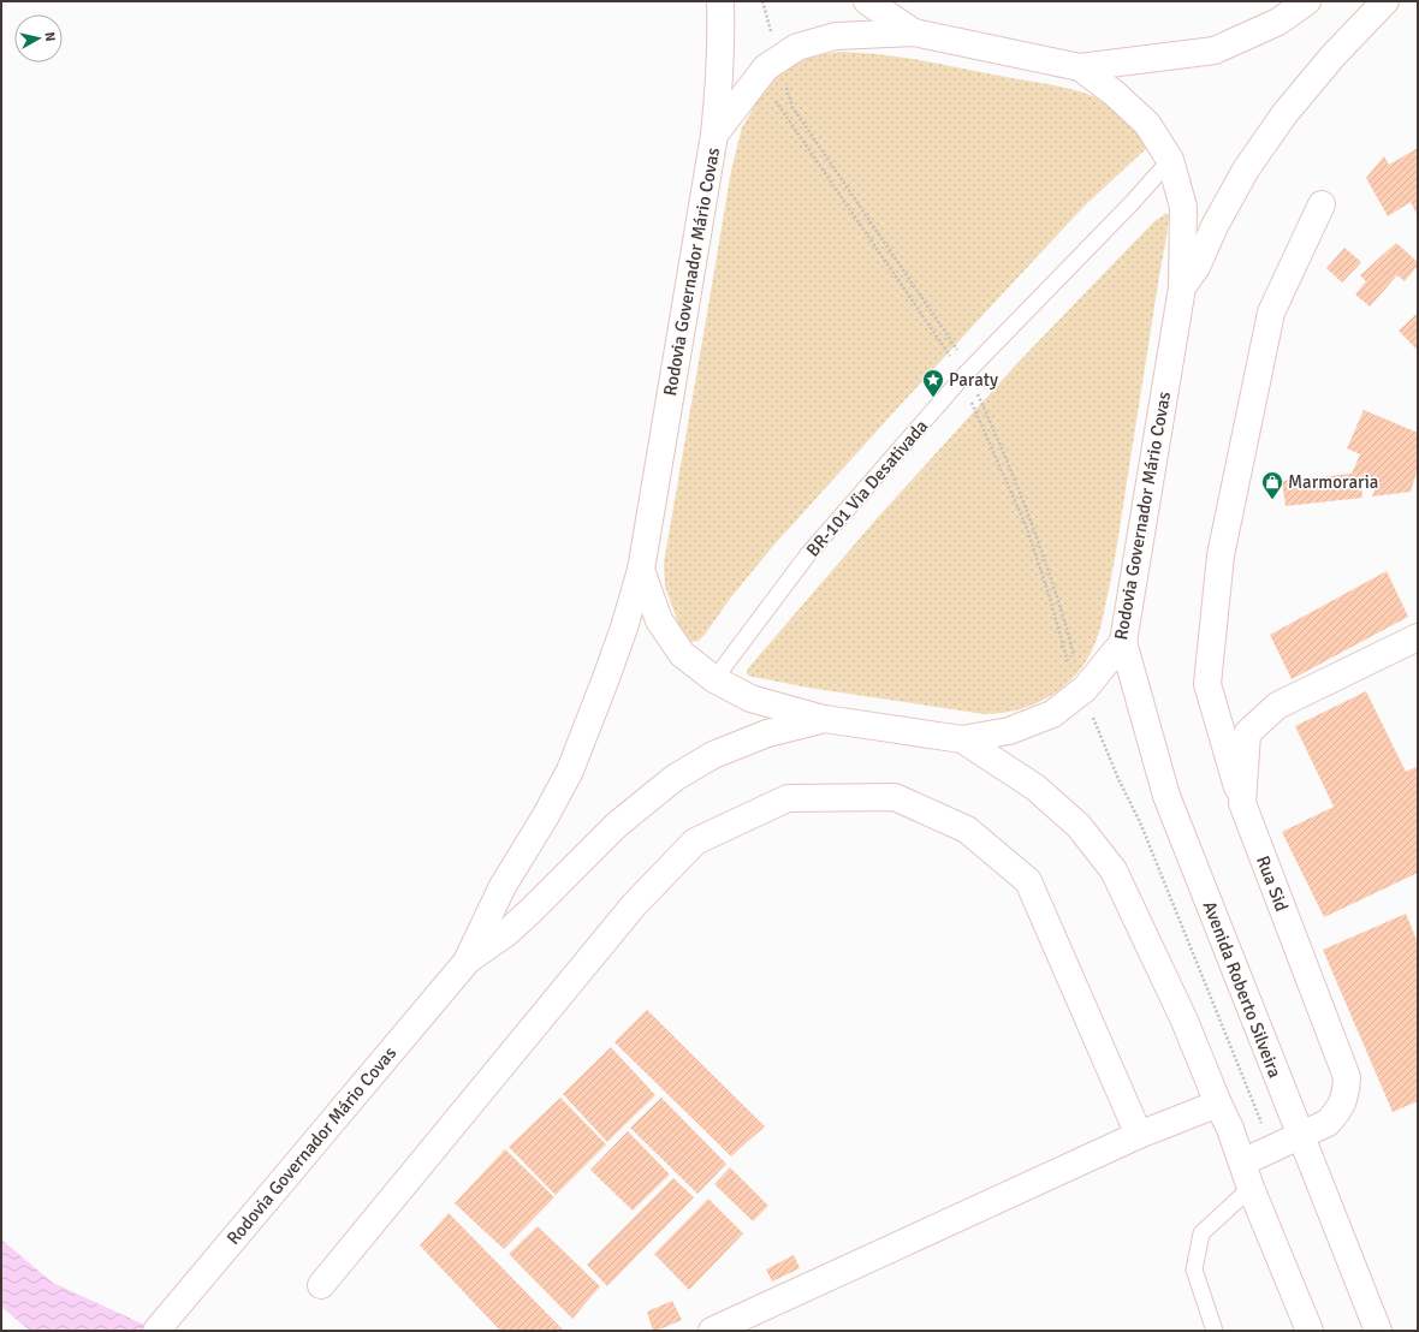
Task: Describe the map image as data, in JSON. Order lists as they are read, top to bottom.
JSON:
{
  "streets": {
    "main road": ["Rodovia Governador Mário Covas", "Rua Sid", "Avenida Roberto Silveira"],
    "lane": ["BR-101 Via Desativada"]
  },
  "crossings": [
    ["Rodovia Governador Mário Covas", "Avenida Roberto Silveira"],
    ["Rua Sid", "Avenida Roberto Silveira"]
  ],
  "places": {
    "place": ["Paraty"],
    "shop": ["Marmoraria"]
  },
  "north": "right"
}
